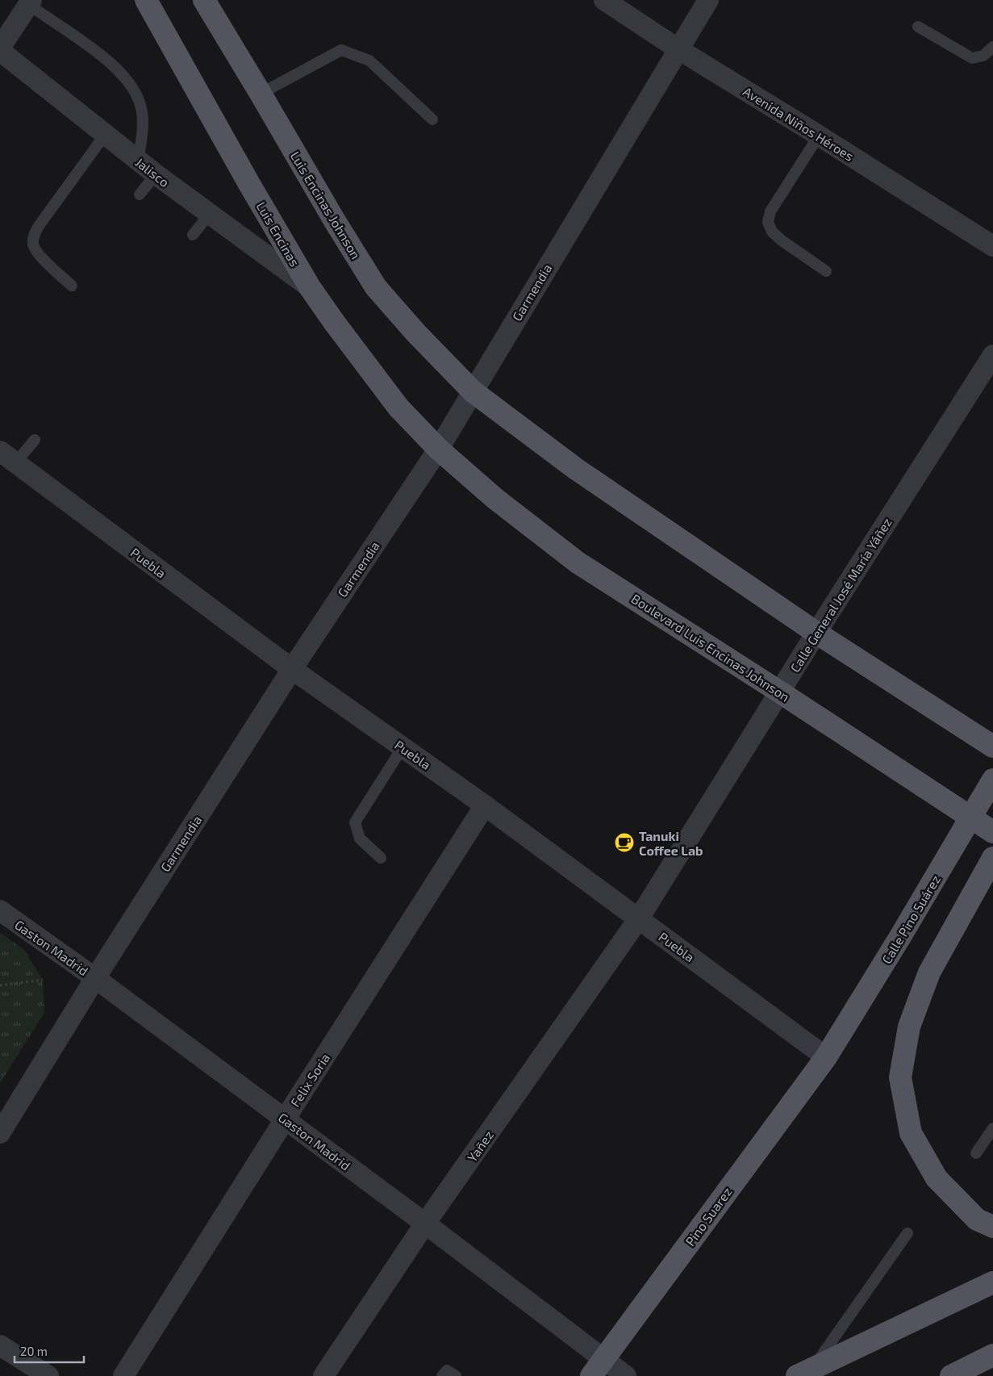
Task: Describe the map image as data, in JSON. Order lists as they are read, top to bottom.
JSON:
{
  "streets": {
    "main road": [
      "Luis Encinas Johnson",
      "Luis Encinas",
      "Boulevard Luis Encinas Johnson",
      "Calle Pino Suárez",
      "Pino Suarez"
    ],
    "street": [
      "Avenida Niños Héroes",
      "Jalisco",
      "Garmendia",
      "Puebla",
      "Calle General José María Yáñez",
      "Gaston Madrid",
      "Felix Soria",
      "Yañez"
    ]
  },
  "crossings": [
    ["Avenida Niños Héroes", "Garmendia"],
    ["Jalisco", "Luis Encinas"],
    ["Luis Encinas Johnson", "Garmendia"],
    ["Luis Encinas", "Garmendia"],
    ["Luis Encinas", "Boulevard Luis Encinas Johnson"],
    ["Garmendia", "Puebla"],
    ["Garmendia", "Boulevard Luis Encinas Johnson"],
    ["Garmendia", "Gaston Madrid"],
    ["Puebla", "Calle General José María Yáñez"],
    ["Puebla", "Calle Pino Suárez"],
    ["Puebla", "Felix Soria"],
    ["Puebla", "Yañez"],
    ["Puebla", "Pino Suarez"],
    ["Calle General José María Yáñez", "Boulevard Luis Encinas Johnson"],
    ["Calle General José María Yáñez", "Yañez"],
    ["Boulevard Luis Encinas Johnson", "Calle Pino Suárez"],
    ["Calle Pino Suárez", "Pino Suarez"],
    ["Gaston Madrid", "Felix Soria"],
    ["Gaston Madrid", "Yañez"],
    ["Gaston Madrid", "Pino Suarez"]
  ],
  "places": {
    "cafe": ["Tanuki Coffee Lab"]
  },
  "scale_bar": "20 m"
}
